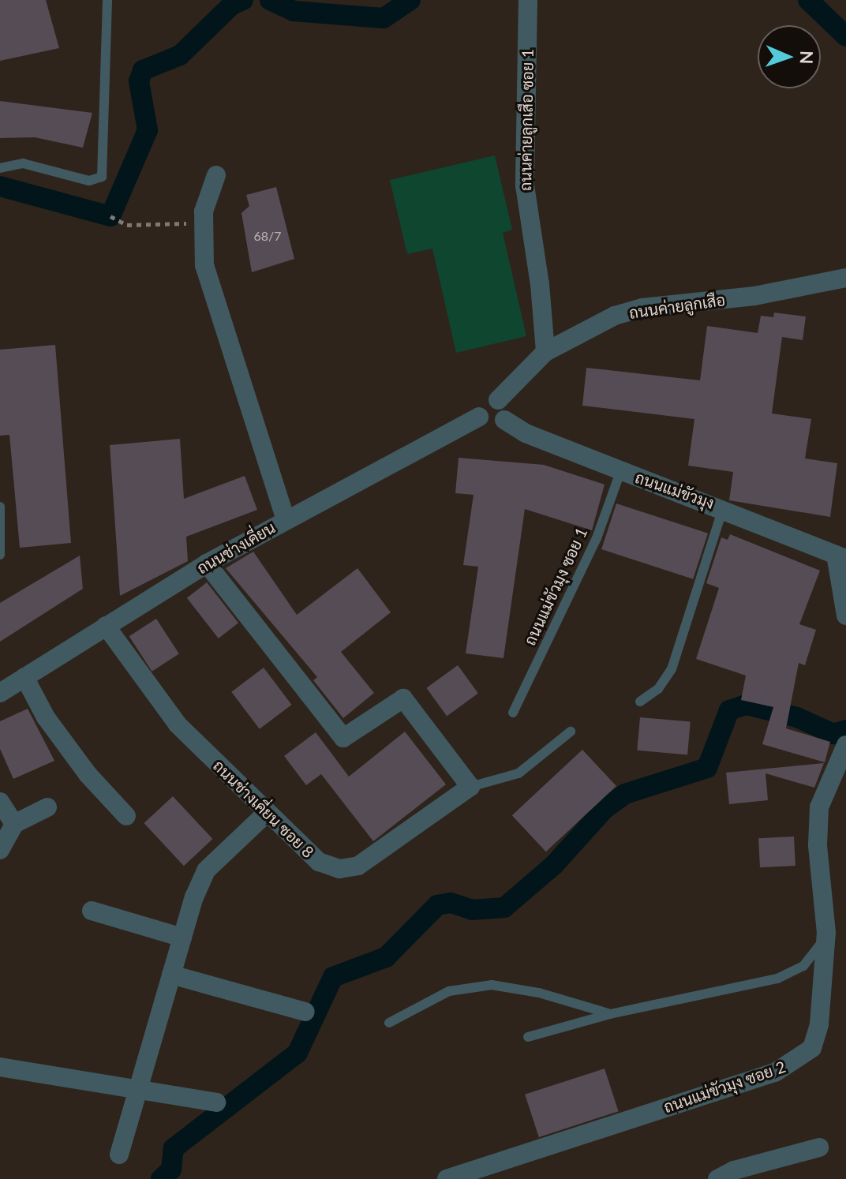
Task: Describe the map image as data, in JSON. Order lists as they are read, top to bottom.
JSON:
{
  "streets": {
    "street": [
      "ถนนค่ายลูกเสือ ซอย 1",
      "ถนนค่ายลูกเสือ",
      "ถนนแม่ขัวมุง",
      "ถนนช่างเคี่ยน",
      "ถนนช่างเคี่ยน ซอย 8",
      "ถนนแม่ขัวมุง ซอย 2"
    ],
    "lane": ["ถนนแม่ขัวมุง ซอย 1"]
  },
  "crossings": [
    ["ถนนค่ายลูกเสือ ซอย 1", "ถนนค่ายลูกเสือ"],
    ["ถนนค่ายลูกเสือ", "ถนนแม่ขัวมุง"],
    ["ถนนค่ายลูกเสือ", "ถนนช่างเคี่ยน"],
    ["ถนนแม่ขัวมุง", "ถนนช่างเคี่ยน"],
    ["ถนนแม่ขัวมุง", "ถนนแม่ขัวมุง ซอย 1"],
    ["ถนนช่างเคี่ยน", "ถนนช่างเคี่ยน ซอย 8"]
  ],
  "house_numbers": ["68/7"],
  "north": "right"
}
